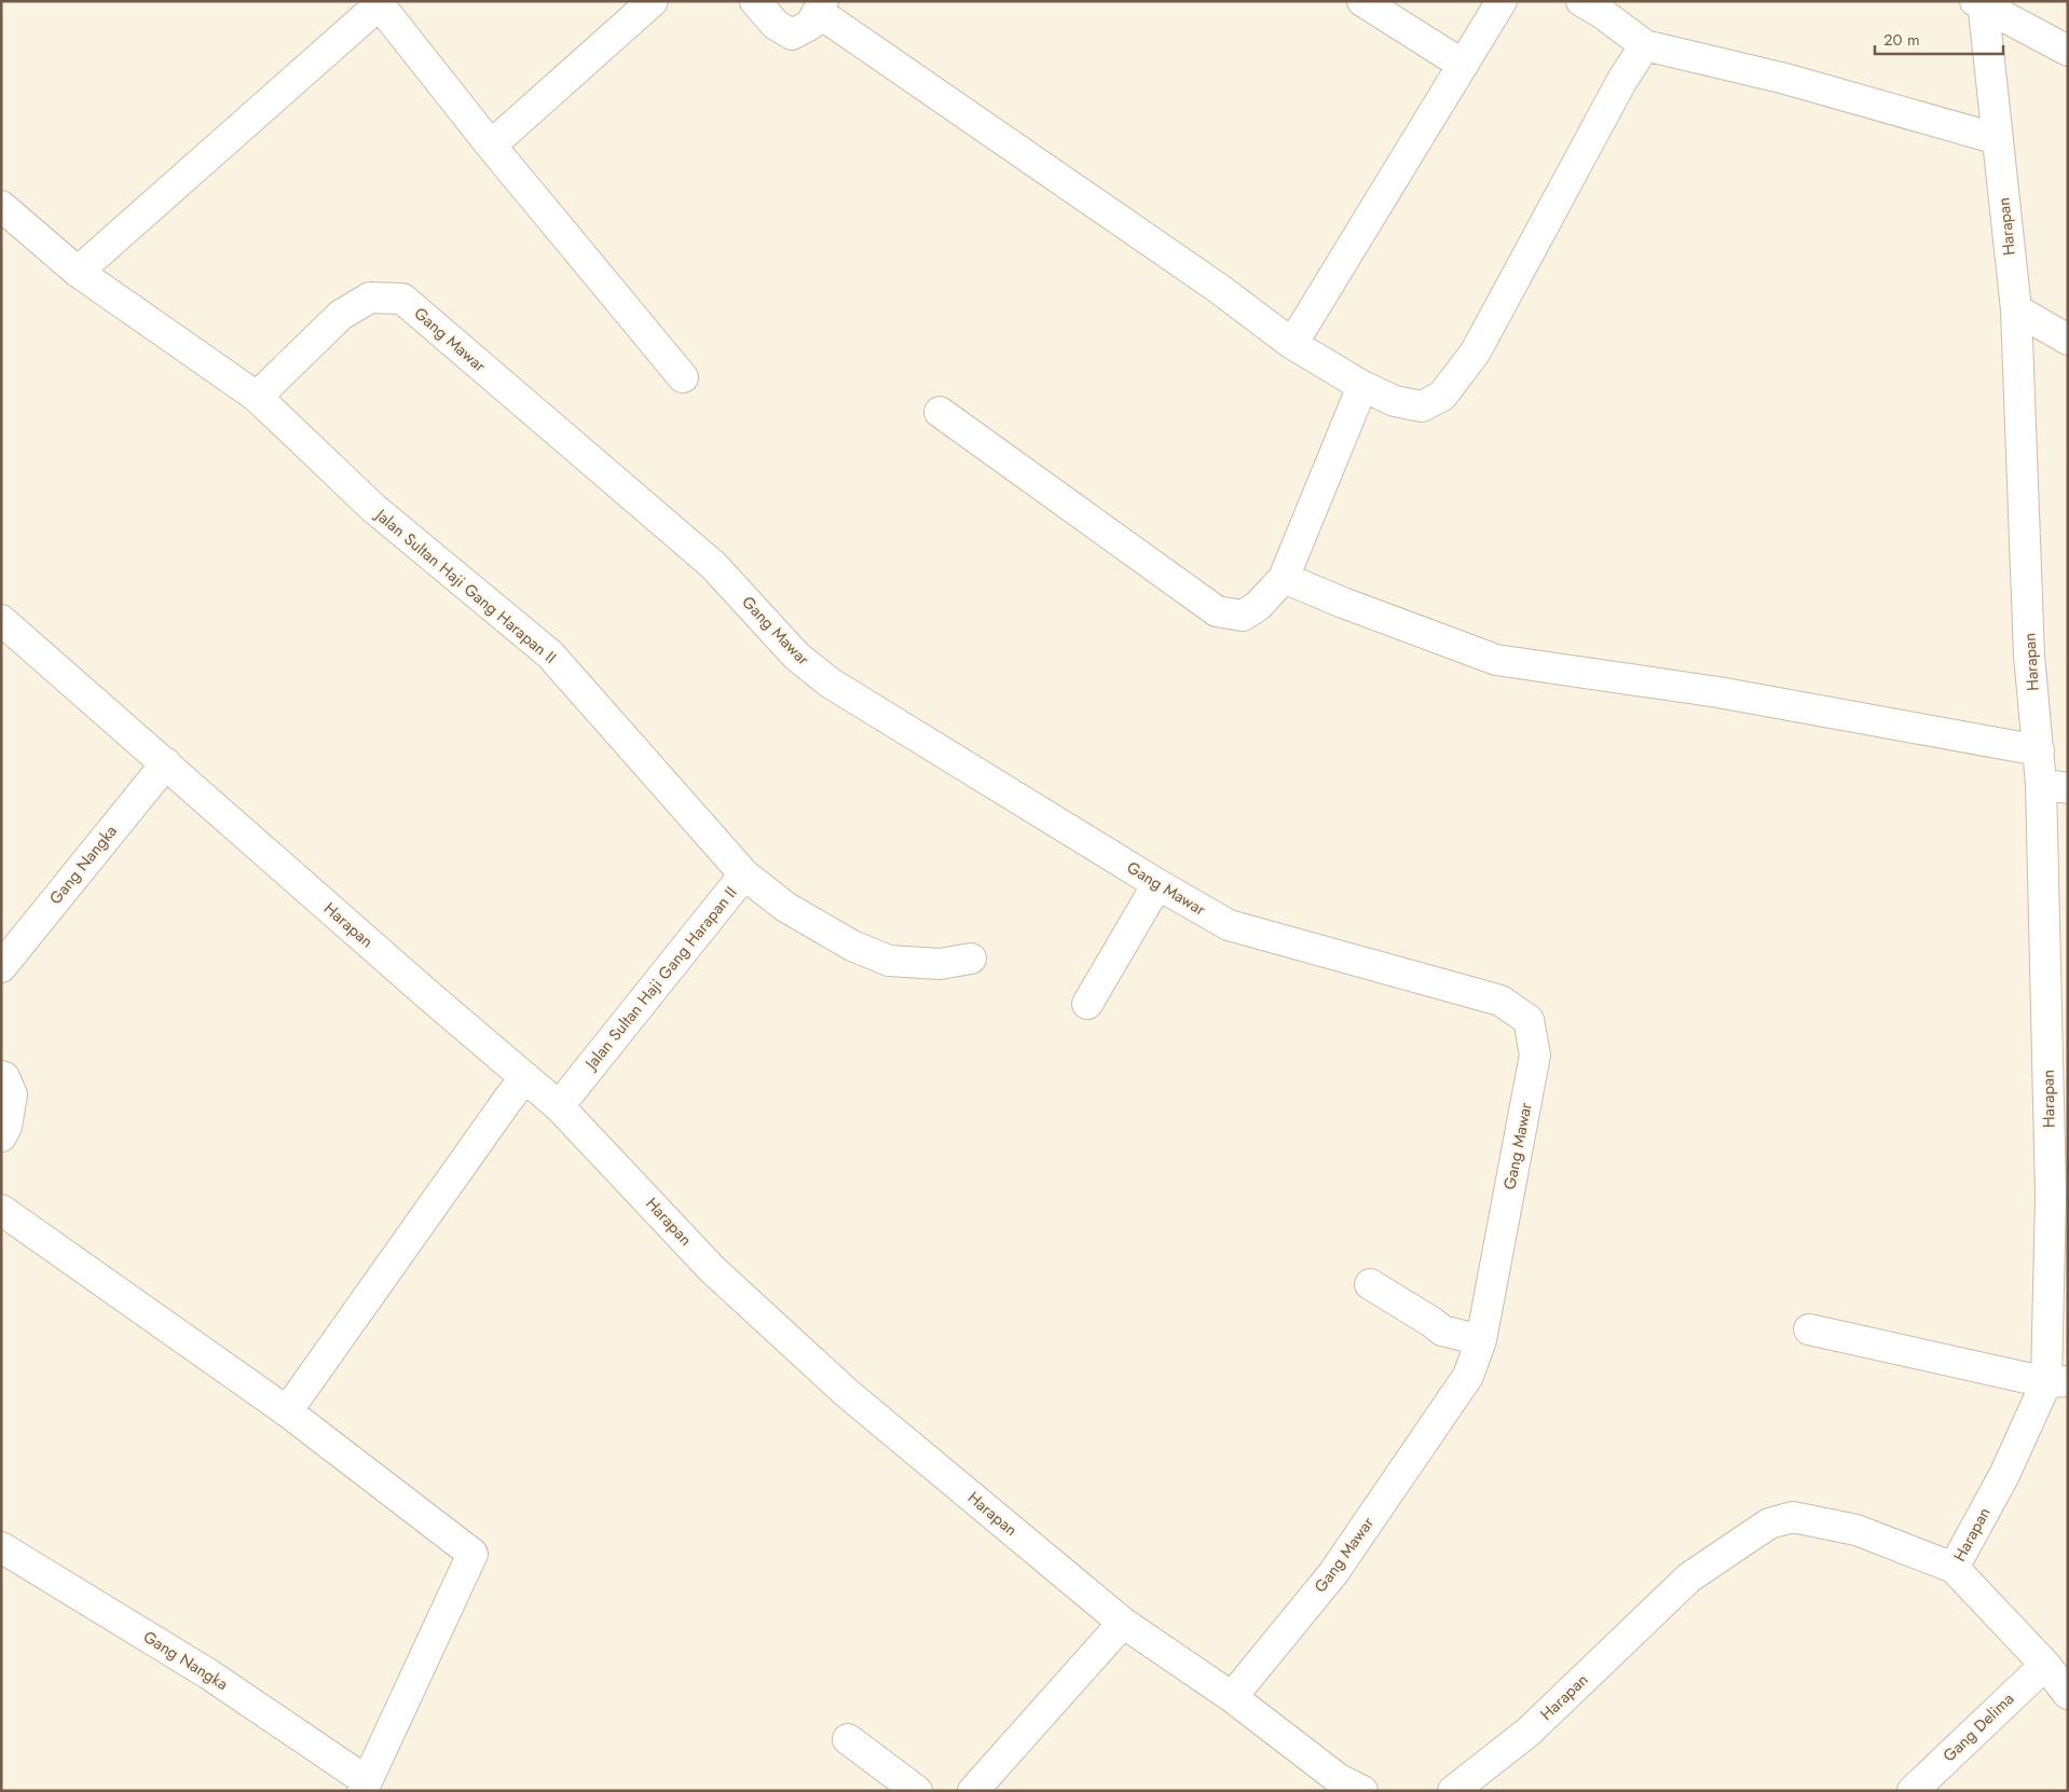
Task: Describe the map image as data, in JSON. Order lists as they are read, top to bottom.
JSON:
{
  "streets": {
    "street": [
      "Harapan",
      "Gang Mawar",
      "Jalan Sultan Haji Gang Harapan II",
      "Gang Nangka",
      "Gang Delima"
    ]
  },
  "crossings": [
    ["Harapan", "Gang Mawar"],
    ["Harapan", "Jalan Sultan Haji Gang Harapan II"],
    ["Harapan", "Gang Nangka"],
    ["Gang Mawar", "Jalan Sultan Haji Gang Harapan II"]
  ],
  "scale_bar": "20 m"
}
